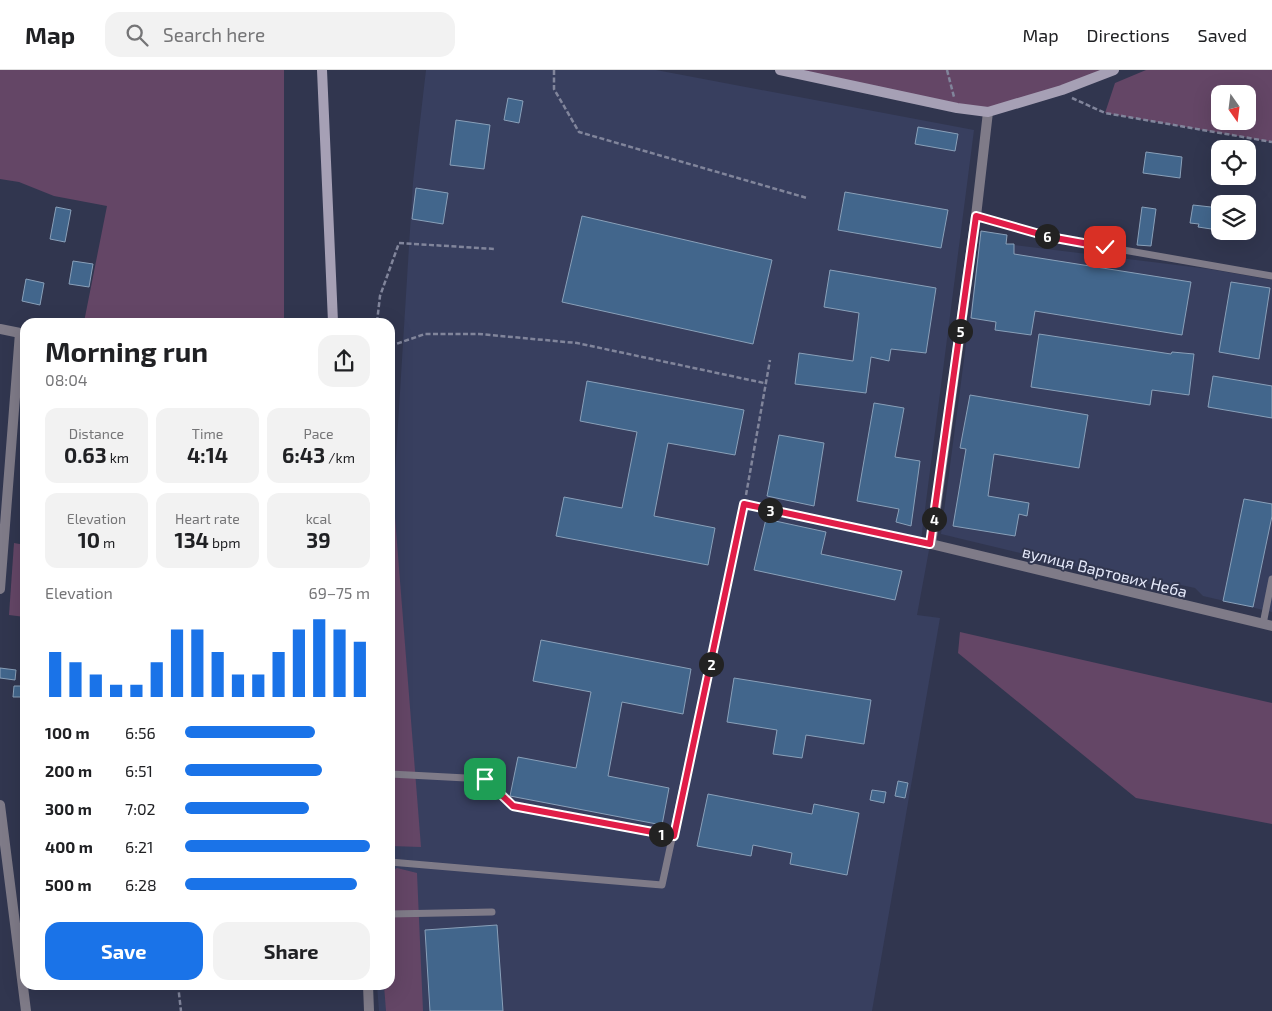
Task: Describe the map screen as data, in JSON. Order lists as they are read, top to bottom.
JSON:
{
  "streets": {
    "street": ["вулиця Вартових Неба"]
  },
  "north": "bottom",
  "page": {
    "header": "Map",
    "search": "Search here",
    "nav": ["Map", "Directions", "Saved"],
    "pins": [
      "6",
      "5",
      "3",
      "4",
      "2",
      "1"
    ],
    "heading": ["Morning run", "08:04"],
    "stats": [
      ["Distance", "0.63 km"],
      ["Time", "4:14"],
      ["Pace", "6:43 /km"],
      ["Elevation", "10 m"],
      ["Heart rate", "134 bpm"],
      ["kcal", "39"]
    ],
    "chart": ["Elevation", "69–75 m"],
    "list": [
      {
        "name": "100 m",
        "note": "6:56"
      },
      {
        "name": "200 m",
        "note": "6:51"
      },
      {
        "name": "300 m",
        "note": "7:02"
      },
      {
        "name": "400 m",
        "note": "6:21"
      },
      {
        "name": "500 m",
        "note": "6:28"
      }
    ],
    "buttons": ["Save", "Share"]
  }
}
